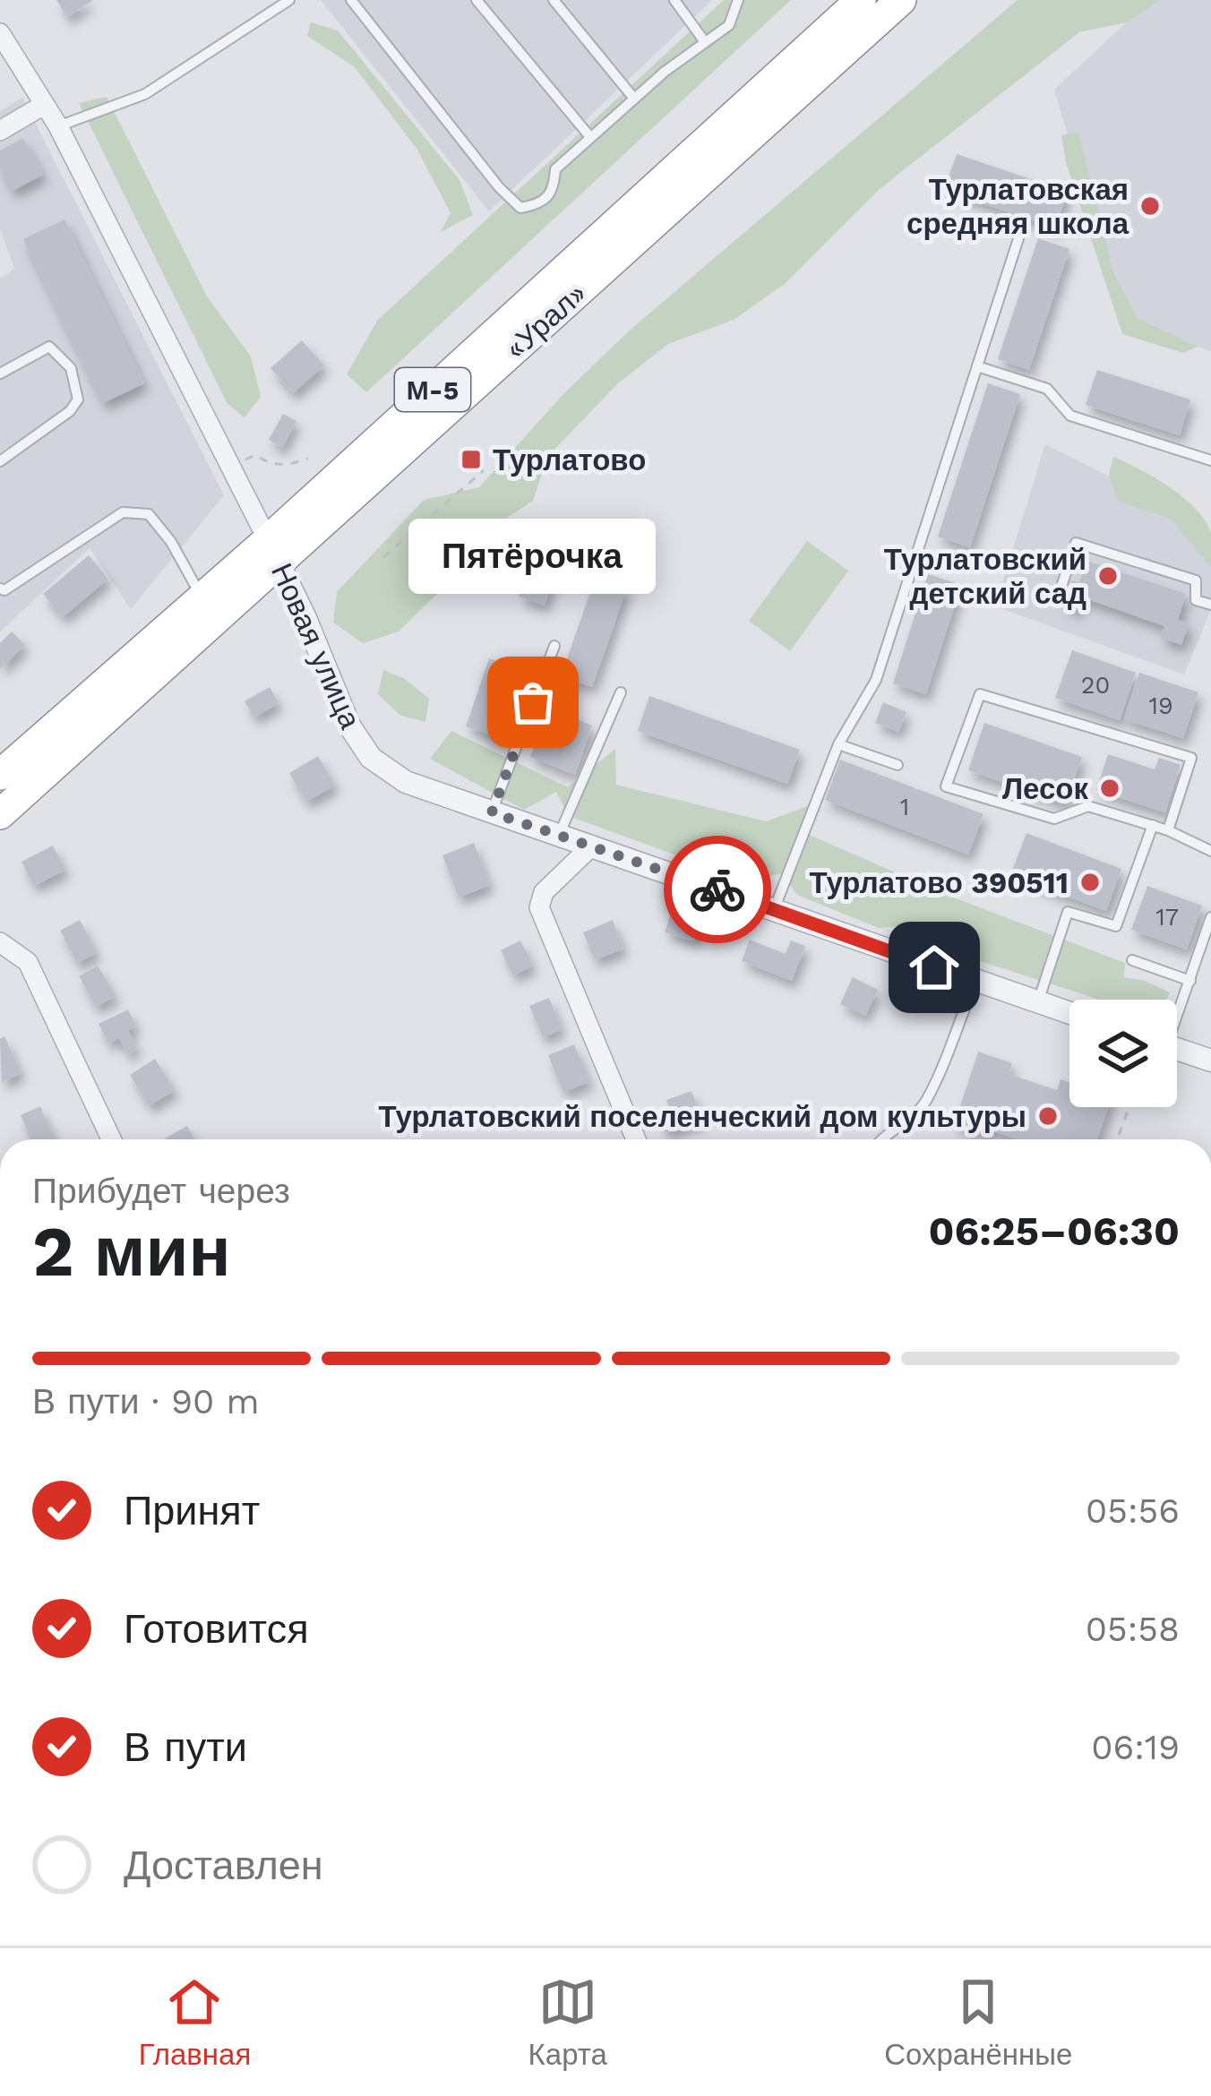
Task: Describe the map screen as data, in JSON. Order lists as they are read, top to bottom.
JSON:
{
  "streets": {
    "highway": ["«Урал»", "М-5"],
    "street": ["Новая улица"]
  },
  "crossings": [
    ["«Урал»", "Новая улица"]
  ],
  "places": {
    "other": [
      "Турлатовская средняя школа",
      "Турлатовский детский сад",
      "Пятёрочка",
      "Лесок",
      "Турлатово 390511",
      "Турлатовский поселенческий дом культуры"
    ],
    "transit": ["Турлатово"]
  },
  "house_numbers": [
    "20",
    "19",
    "1",
    "17"
  ],
  "page": {
    "bubble": "Пятёрочка",
    "heading": ["2 мин", "Прибудет через", "06:25–06:30"],
    "bar": "В пути · 90 m",
    "list": [
      ["Принят", "05:56"],
      ["Готовится", "05:58"],
      ["В пути", "06:19"],
      "Доставлен"
    ],
    "tabs": ["Главная", "Карта", "Сохранённые"]
  }
}
